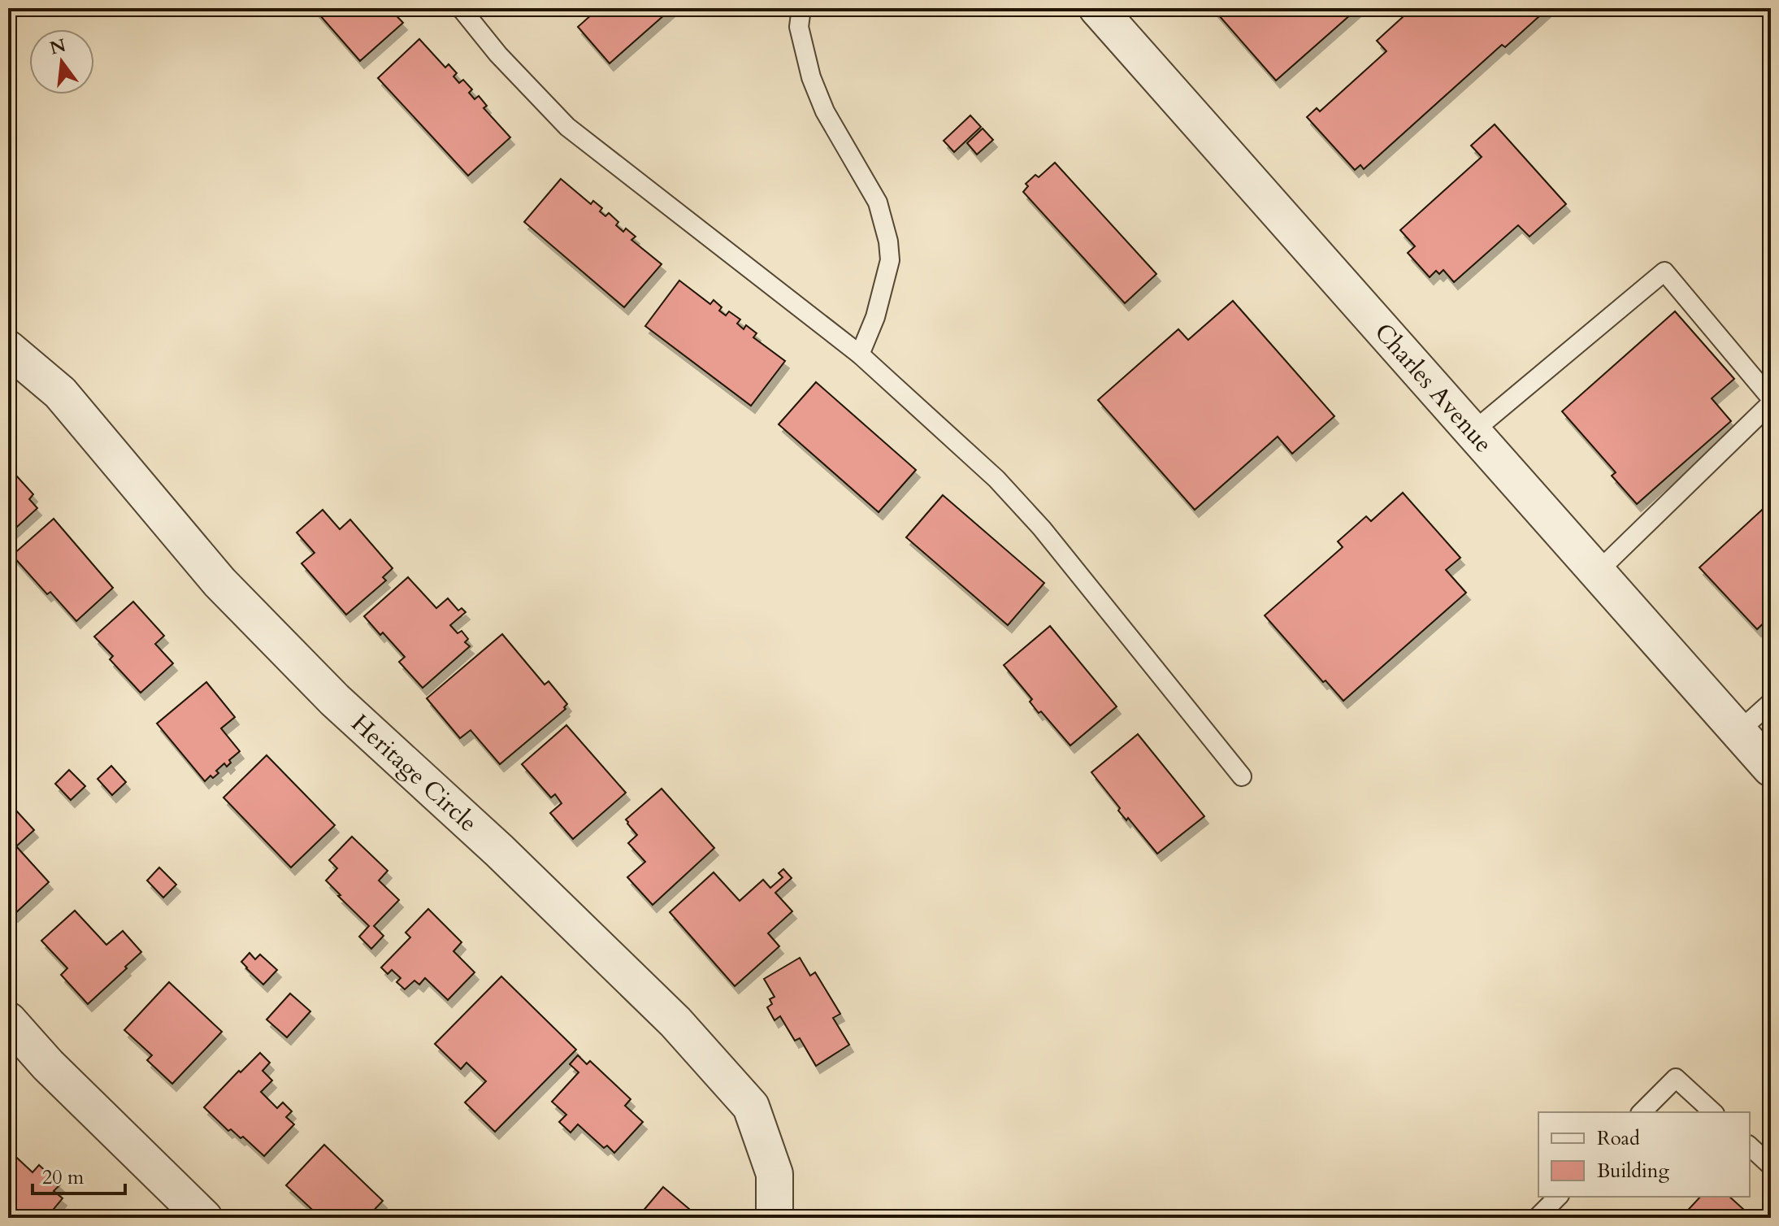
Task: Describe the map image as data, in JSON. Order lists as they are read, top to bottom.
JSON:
{
  "streets": {
    "street": ["Charles Avenue", "Heritage Circle"]
  },
  "legend": ["Road", "Building"],
  "scale_bar": "20 m",
  "north": "top"
}
